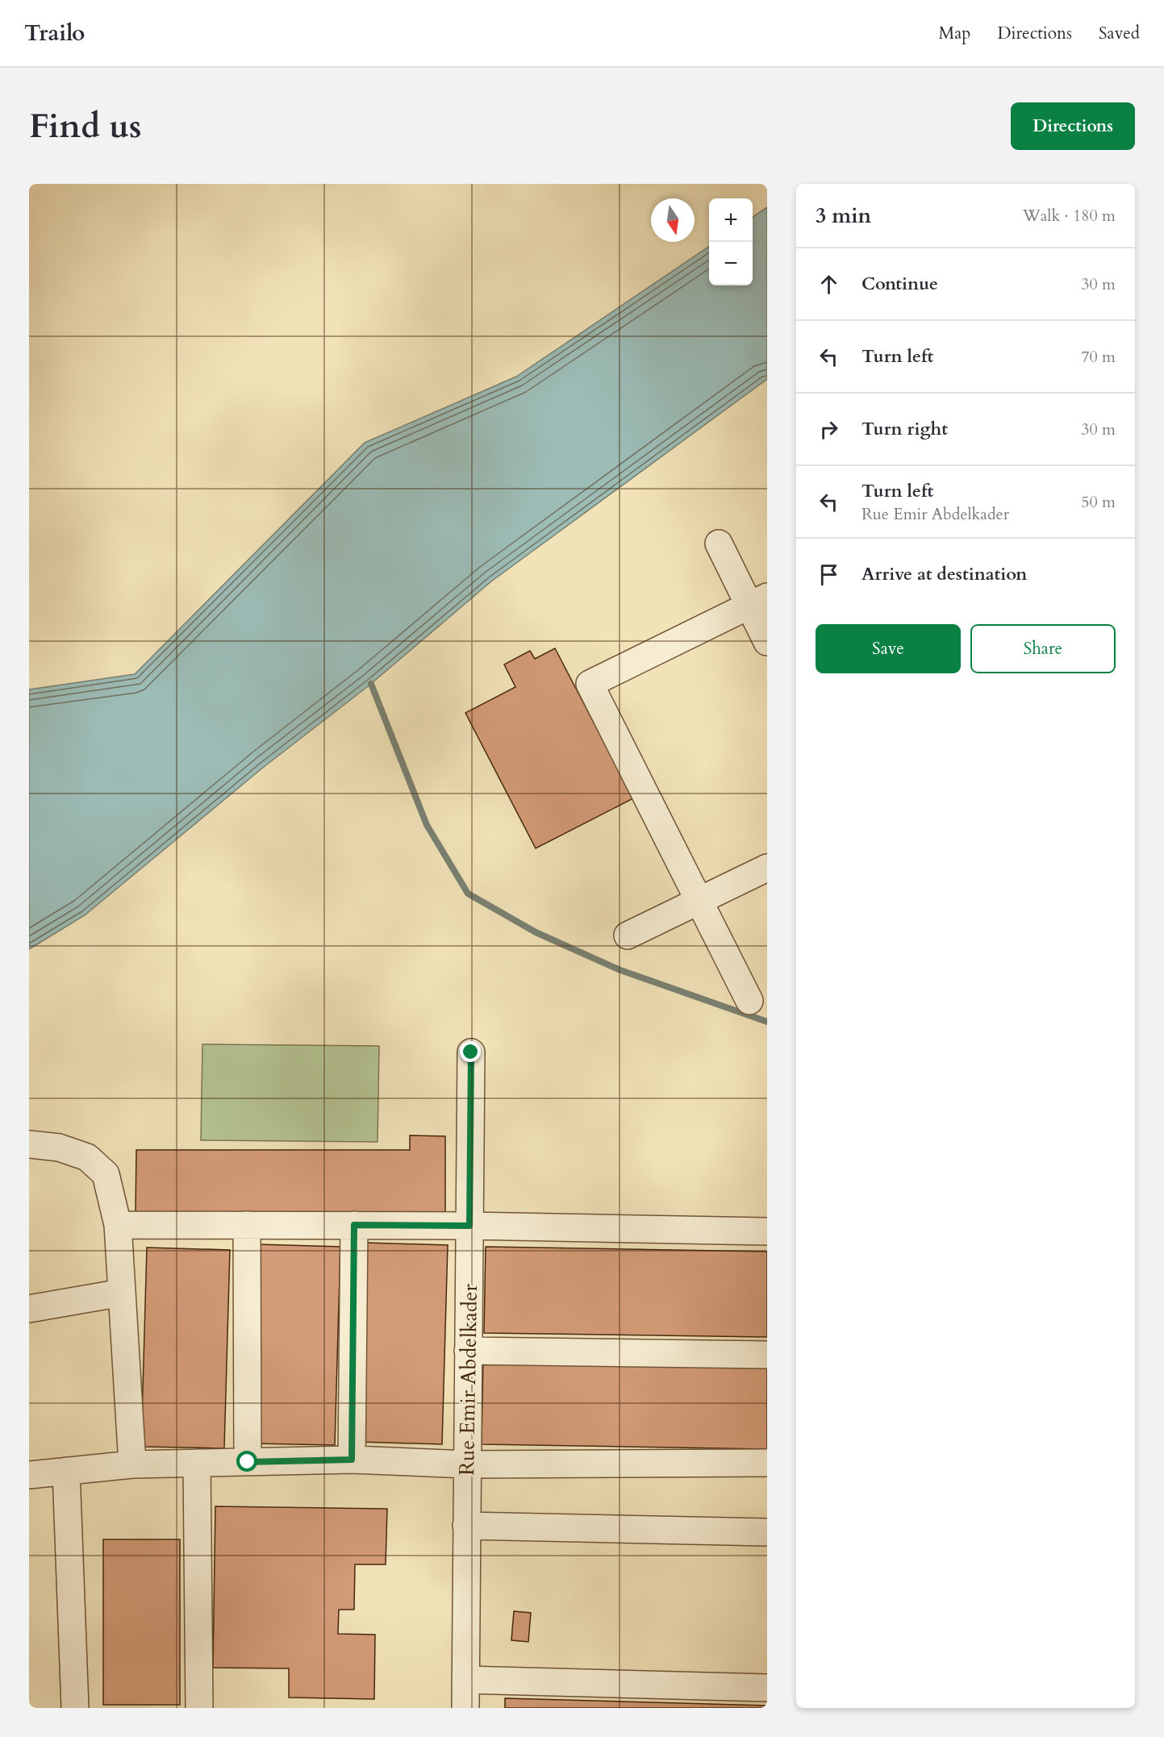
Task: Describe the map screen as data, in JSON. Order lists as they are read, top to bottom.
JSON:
{
  "streets": {
    "street": ["Rue Emir Abdelkader"]
  },
  "north": "bottom",
  "page": {
    "header": "Trailo",
    "nav": ["Map", "Directions", "Saved"],
    "buttons": [
      "Directions",
      ["Save", "Share"]
    ],
    "title": "Find us",
    "heading": ["3 min", "Walk · 180 m"],
    "map_buttons": ["+", "−"],
    "list": [
      ["Continue", "30 m"],
      ["Turn left", "70 m"],
      ["Turn right", "30 m"],
      ["Turn left", "Rue Emir Abdelkader", "50 m"],
      "Arrive at destination"
    ]
  }
}
